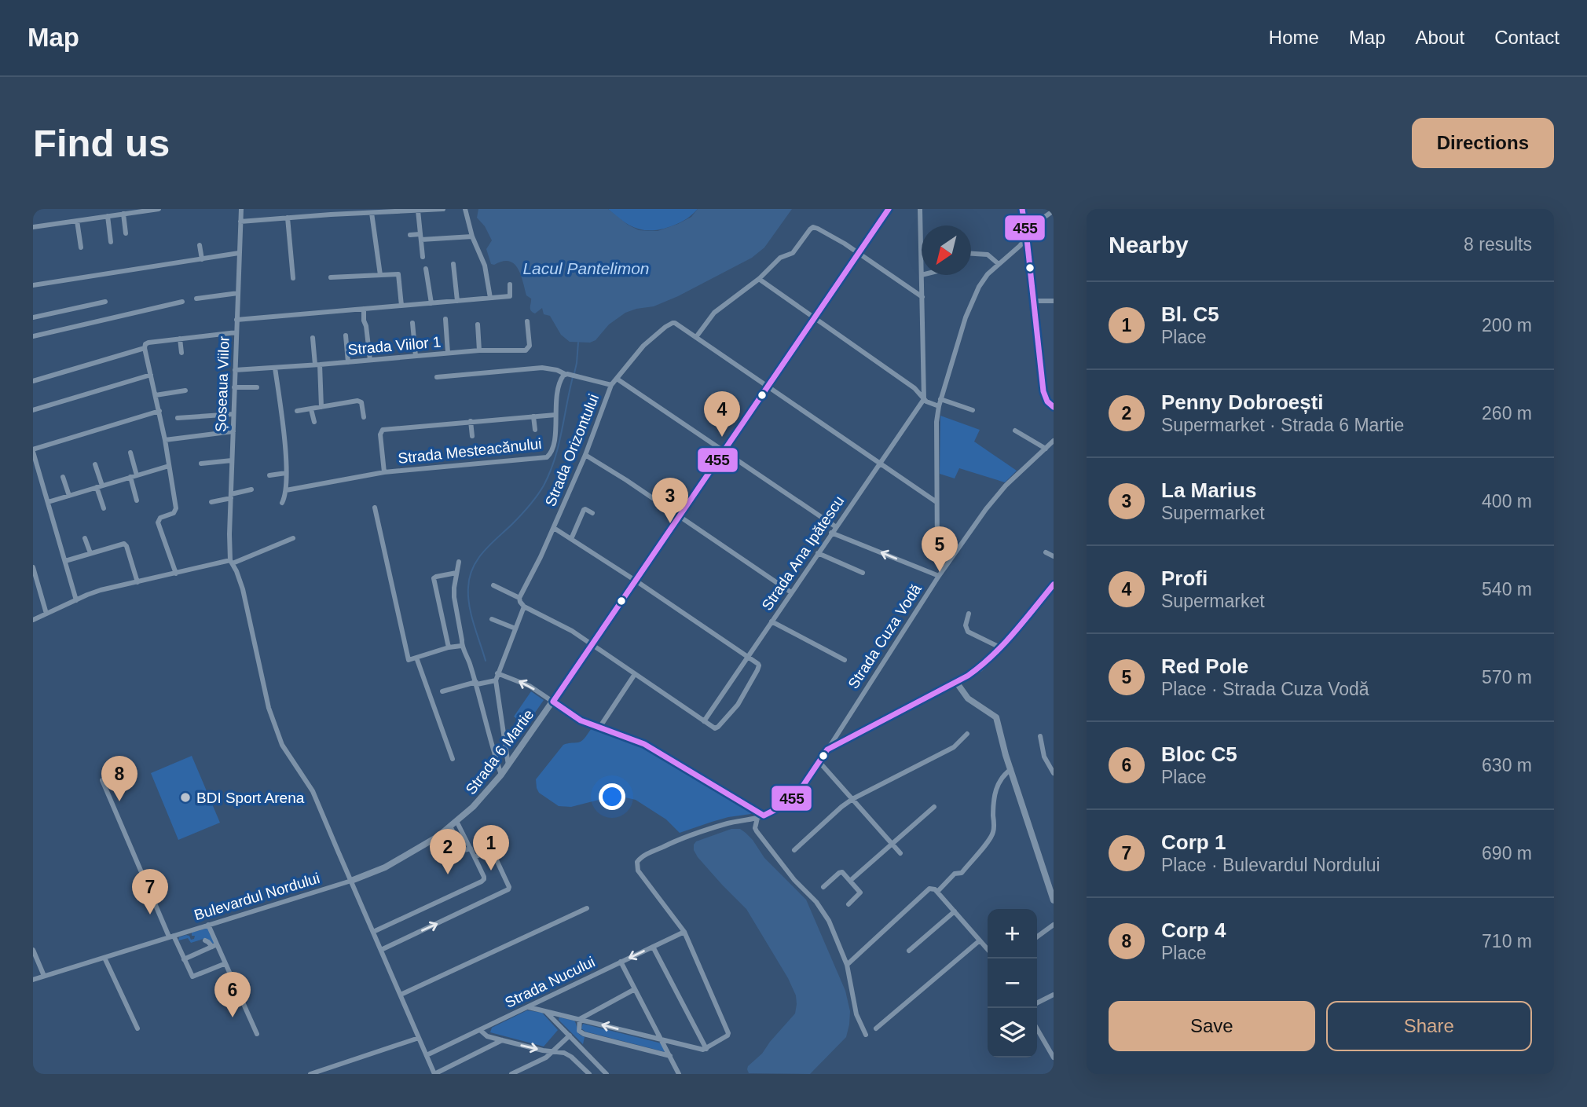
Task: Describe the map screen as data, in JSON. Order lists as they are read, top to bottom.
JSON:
{
  "streets": {
    "street": [
      "Strada Viilor 1",
      "Șoseaua Viilor",
      "Strada Orizontului",
      "Strada Mesteacănului",
      "Strada Ana Ipătescu",
      "Strada Cuza Vodă",
      "Strada 6 Martie",
      "Bulevardul Nordului",
      "Strada Nucului"
    ]
  },
  "crossings": [
    ["Strada Viilor 1", "Șoseaua Viilor"],
    ["Strada Cuza Vodă", "Strada Nucului"],
    ["Strada 6 Martie", "Bulevardul Nordului"]
  ],
  "water": ["Lacul Pantelimon"],
  "places": ["BDI Sport Arena"],
  "lines": ["transit line 455"],
  "north": "bottom left",
  "page": {
    "header": "Map",
    "nav": [
      "Home",
      "Map",
      "About",
      "Contact"
    ],
    "buttons": [
      "Directions",
      ["Save", "Share"]
    ],
    "title": "Find us",
    "heading": ["Nearby", "8 results"],
    "list": [
      {
        "mark": "1",
        "name": "Bl. C5",
        "note": "Place",
        "value": "200 m"
      },
      {
        "mark": "2",
        "name": "Penny Dobroești",
        "note": "Supermarket · Strada 6 Martie",
        "value": "260 m"
      },
      {
        "mark": "3",
        "name": "La Marius",
        "note": "Supermarket",
        "value": "400 m"
      },
      {
        "mark": "4",
        "name": "Profi",
        "note": "Supermarket",
        "value": "540 m"
      },
      {
        "mark": "5",
        "name": "Red Pole",
        "note": "Place · Strada Cuza Vodă",
        "value": "570 m"
      },
      {
        "mark": "6",
        "name": "Bloc C5",
        "note": "Place",
        "value": "630 m"
      },
      {
        "mark": "7",
        "name": "Corp 1",
        "note": "Place · Bulevardul Nordului",
        "value": "690 m"
      },
      {
        "mark": "8",
        "name": "Corp 4",
        "note": "Place",
        "value": "710 m"
      }
    ],
    "pins": [
      "4",
      "3",
      "5",
      "8",
      "1",
      "2",
      "7",
      "6"
    ],
    "map_buttons": ["+", "−"]
  }
}
